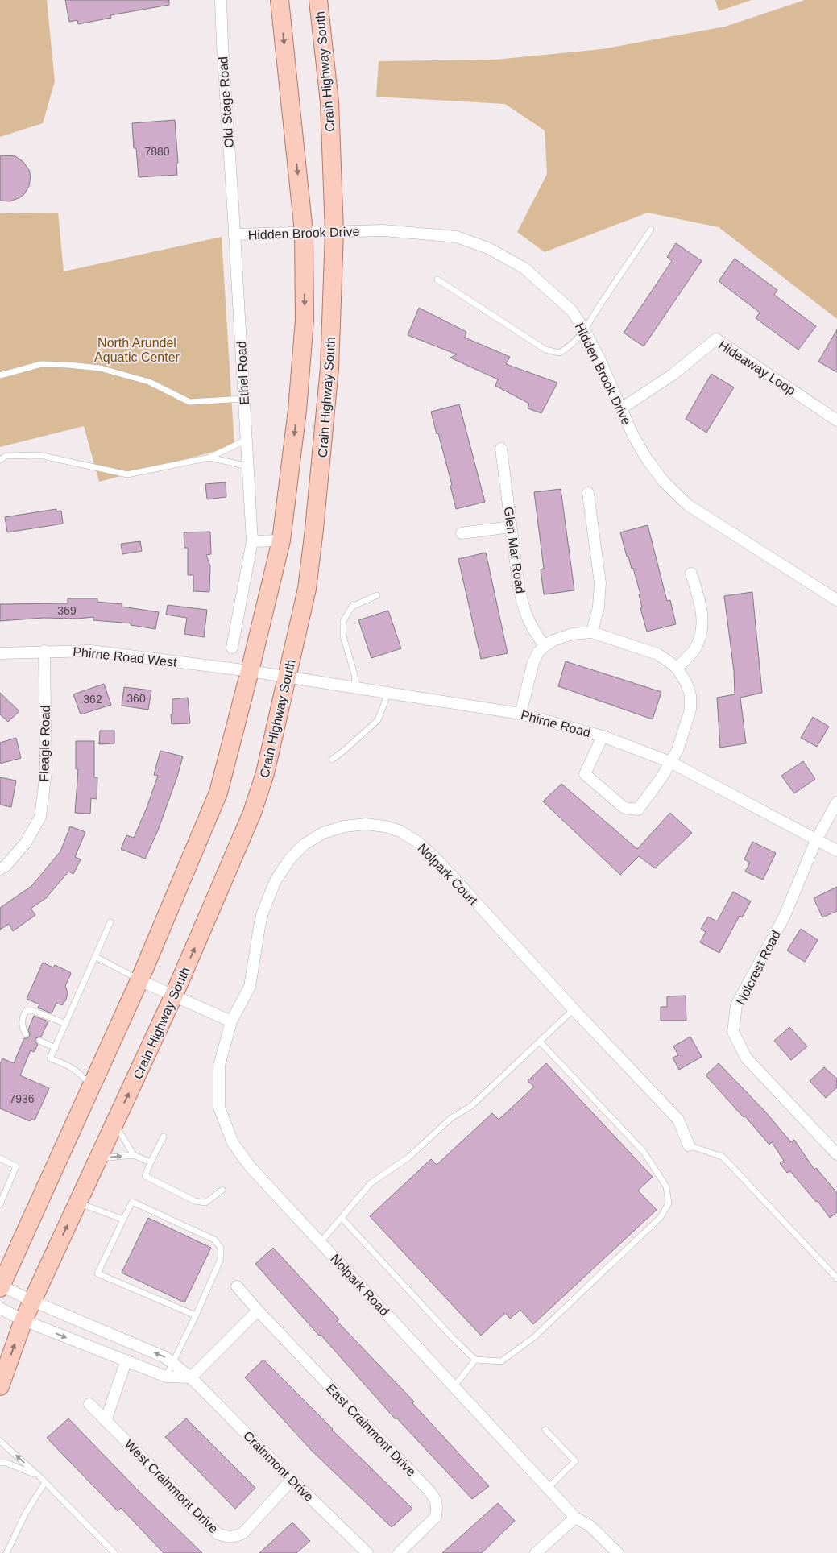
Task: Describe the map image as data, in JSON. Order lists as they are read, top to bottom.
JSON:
{
  "streets": {
    "main road": ["Crain Highway South"],
    "street": [
      "Old Stage Road",
      "Hidden Brook Drive",
      "Hideaway Loop",
      "Ethel Road",
      "Glen Mar Road",
      "Phirne Road West",
      "Phirne Road",
      "Fleagle Road",
      "Nolpark Court",
      "Nolcrest Road",
      "Nolpark Road",
      "East Crainmont Drive",
      "Crainmont Drive",
      "West Crainmont Drive"
    ]
  },
  "crossings": [
    ["Crain Highway South", "Hidden Brook Drive"],
    ["Crain Highway South", "Phirne Road West"],
    ["Crain Highway South", "Phirne Road"],
    ["Crain Highway South", "Crainmont Drive"],
    ["Old Stage Road", "Ethel Road"],
    ["Hidden Brook Drive", "Hideaway Loop"],
    ["Hidden Brook Drive", "Ethel Road"],
    ["Phirne Road West", "Phirne Road"],
    ["Phirne Road West", "Fleagle Road"],
    ["Phirne Road", "Nolcrest Road"],
    ["Nolpark Court", "Nolpark Road"],
    ["Crainmont Drive", "West Crainmont Drive"]
  ],
  "parks": ["North Arundel Aquatic Center"],
  "house_numbers": [
    "7880",
    "369",
    "360",
    "362",
    "7936"
  ]
}
